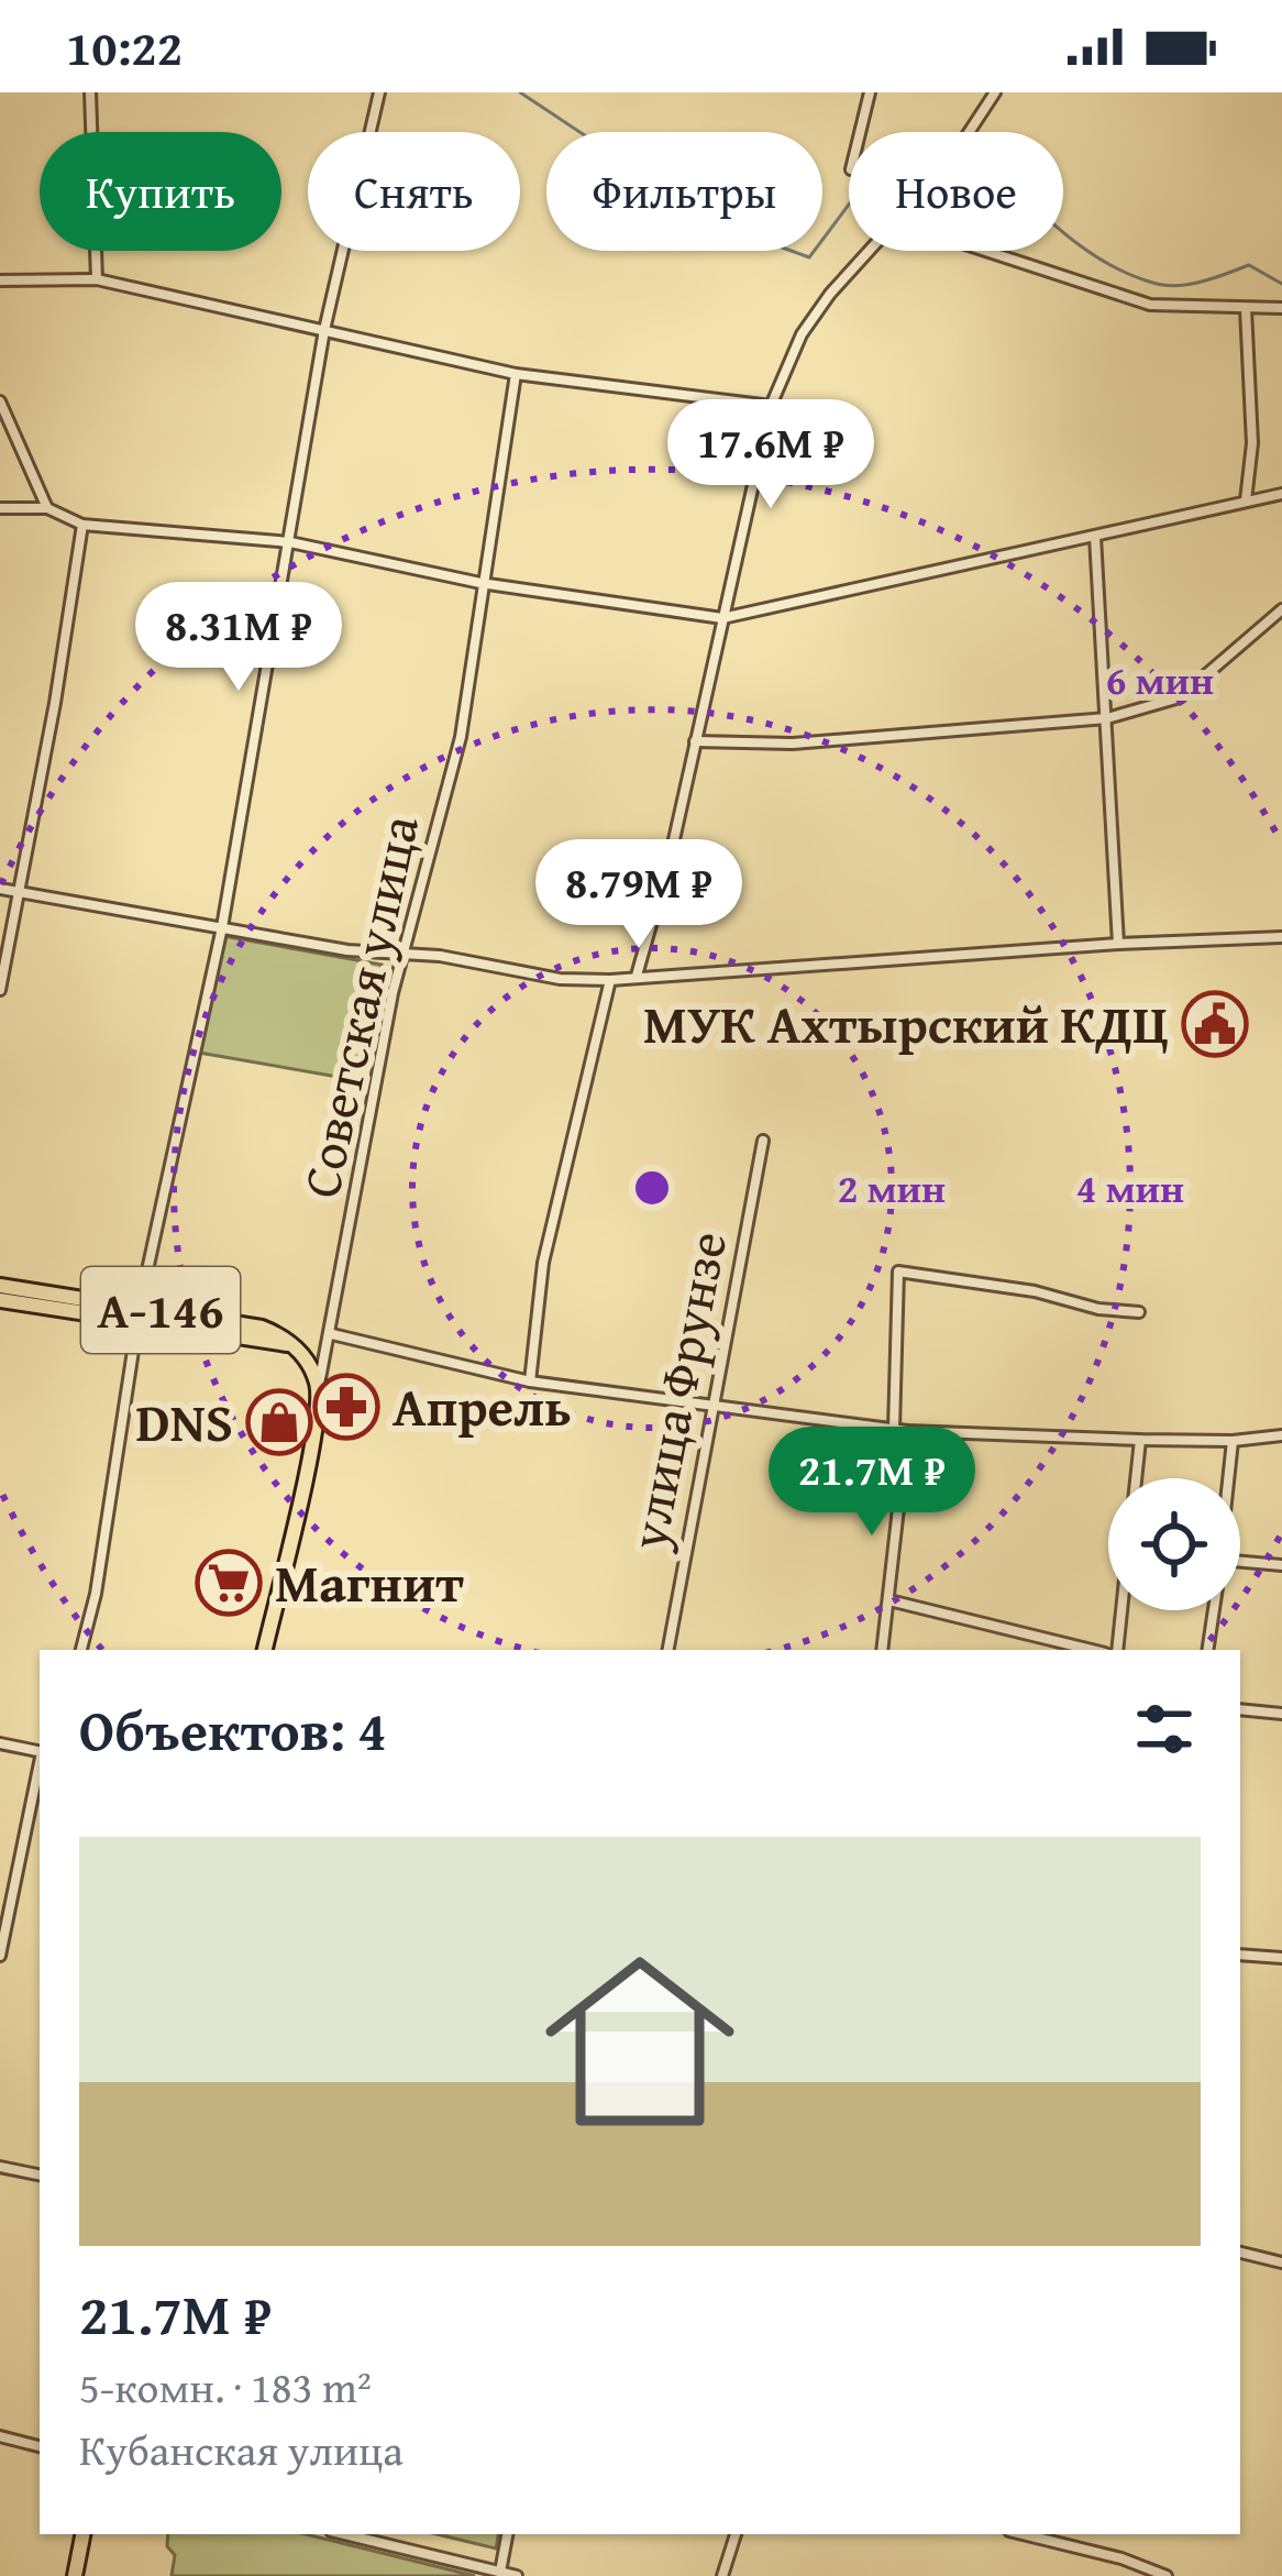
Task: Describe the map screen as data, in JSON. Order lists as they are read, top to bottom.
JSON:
{
  "streets": {
    "highway": ["Советская улица", "А-146"],
    "street": ["улица Фрунзе"]
  },
  "crossings": [
    ["Советская улица", "А-146"]
  ],
  "places": {
    "public building": ["МУК Ахтырский КДЦ"],
    "pharmacy": ["Апрель"],
    "shop": ["DNS"],
    "supermarket": ["Магнит"]
  },
  "page": {
    "status": "10:22",
    "chip": [
      "Купить",
      "Снять",
      "Фильтры",
      "Новое"
    ],
    "price": [
      "17.6M ₽",
      "8.31M ₽",
      "8.79M ₽",
      "21.7M ₽"
    ],
    "heading": "Объектов: 4",
    "list": [
      {
        "name": "21.7M ₽",
        "note": "5-комн. · 183 m² · Кубанская улица"
      }
    ]
  },
  "rings": ["6 мин", "2 мин", "4 мин"]
}
